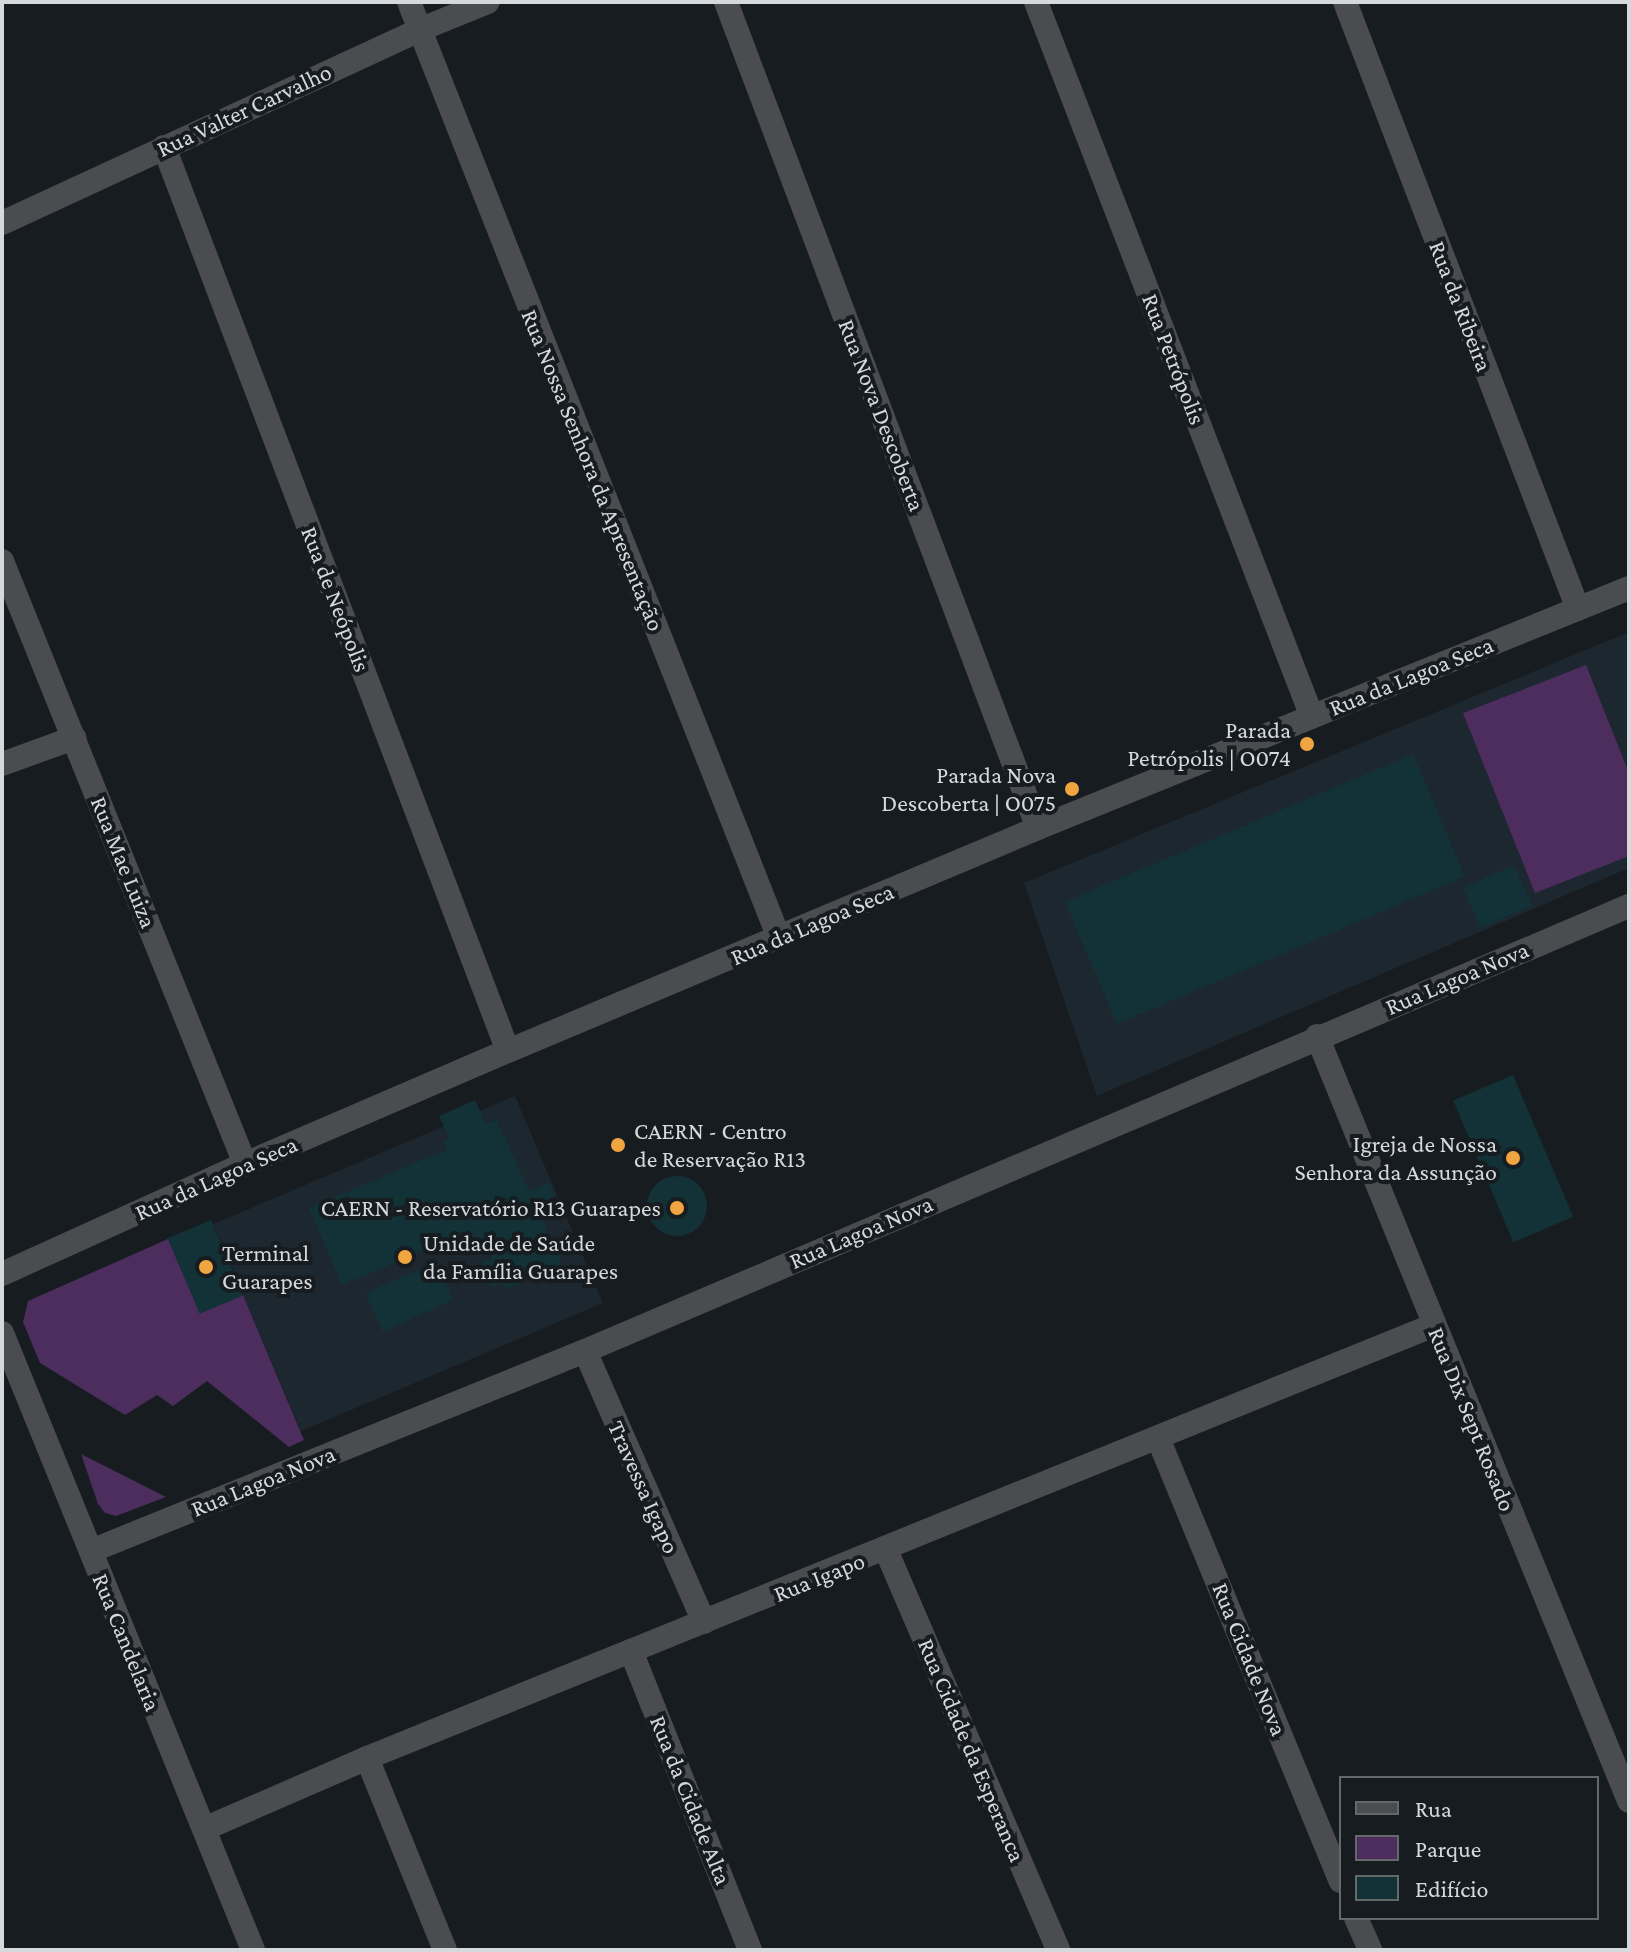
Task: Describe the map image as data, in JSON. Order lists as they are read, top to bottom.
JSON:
{
  "streets": {
    "street": [
      "Rua Valter Carvalho",
      "Rua da Ribeira",
      "Rua Petrópolis",
      "Rua Nova Descoberta",
      "Rua Nossa Senhora da Apresentação",
      "Rua de Neópolis",
      "Rua da Lagoa Seca",
      "Rua Mae Luiza",
      "Rua Lagoa Nova",
      "Rua Dix Sept Rosado",
      "Travessa Igapo",
      "Rua Igapo",
      "Rua Candelaria",
      "Rua Cidade Nova",
      "Rua Cidade da Esperanca",
      "Rua da Cidade Alta"
    ]
  },
  "crossings": [
    ["Rua Valter Carvalho", "Rua Nossa Senhora da Apresentação"],
    ["Rua Valter Carvalho", "Rua de Neópolis"],
    ["Rua da Ribeira", "Rua da Lagoa Seca"],
    ["Rua Petrópolis", "Rua da Lagoa Seca"],
    ["Rua Nova Descoberta", "Rua da Lagoa Seca"],
    ["Rua Nossa Senhora da Apresentação", "Rua da Lagoa Seca"],
    ["Rua de Neópolis", "Rua da Lagoa Seca"],
    ["Rua da Lagoa Seca", "Rua Mae Luiza"],
    ["Rua Lagoa Nova", "Rua Dix Sept Rosado"],
    ["Rua Lagoa Nova", "Travessa Igapo"],
    ["Rua Lagoa Nova", "Rua Candelaria"],
    ["Rua Dix Sept Rosado", "Rua Igapo"],
    ["Travessa Igapo", "Rua Igapo"],
    ["Rua Igapo", "Rua Candelaria"],
    ["Rua Igapo", "Rua Cidade Nova"],
    ["Rua Igapo", "Rua Cidade da Esperanca"],
    ["Rua Igapo", "Rua da Cidade Alta"]
  ],
  "places": [
    "Parada Petrópolis | O074",
    "Parada Nova Descoberta | O075",
    "CAERN - Centro de Reservação R13",
    "Igreja de Nossa Senhora da Assunção",
    "CAERN - Reservatório R13 Guarapes",
    "Unidade de Saúde da Família Guarapes",
    "Terminal Guarapes"
  ],
  "legend": ["Rua", "Parque", "Edifício"]
}
